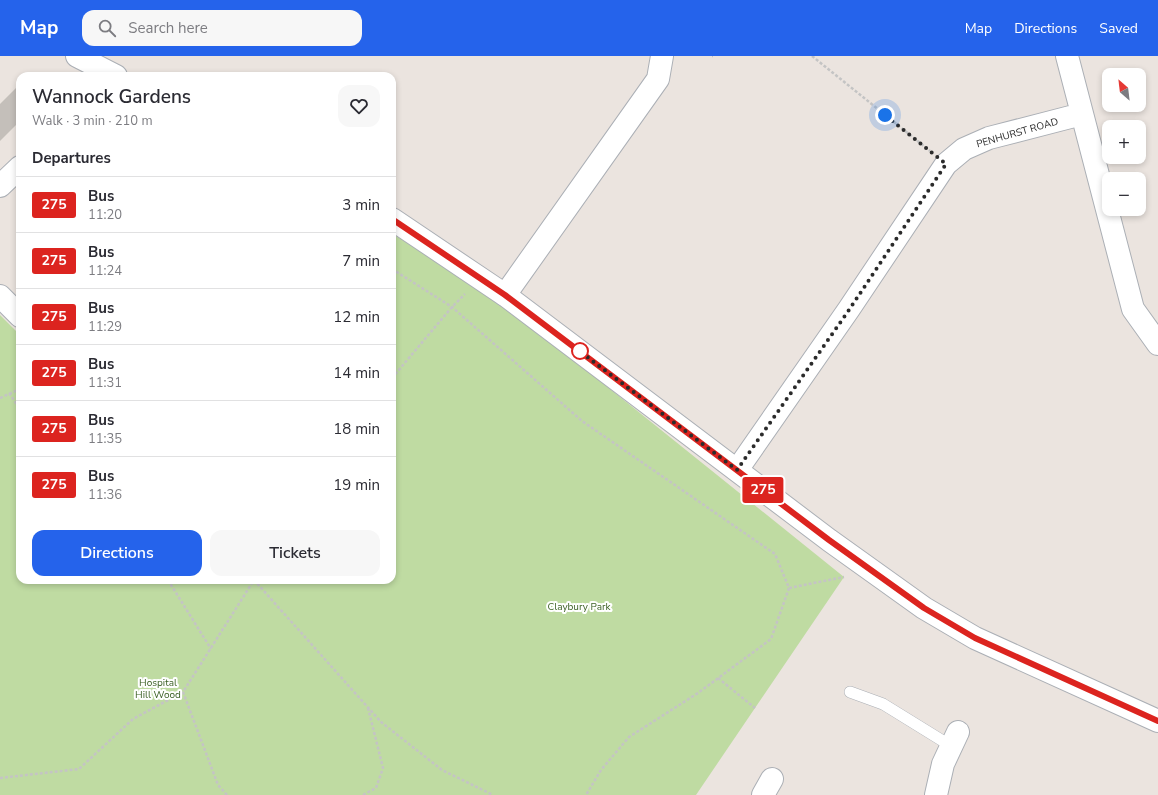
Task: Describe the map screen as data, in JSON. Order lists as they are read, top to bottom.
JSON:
{
  "streets": {
    "street": ["PENHURST ROAD"]
  },
  "parks": ["Claybury Park", "Hospital Hill Wood"],
  "lines": ["bus line 275"],
  "north": "top left",
  "page": {
    "header": "Map",
    "search": "Search here",
    "nav": ["Map", "Directions", "Saved"],
    "on_map": "275",
    "map_buttons": ["+", "−"],
    "heading": [
      ["Wannock Gardens", "Walk · 3 min · 210 m"],
      "Departures"
    ],
    "list": [
      {
        "mark": "275",
        "name": "Bus",
        "note": "11:20",
        "value": "3 min"
      },
      {
        "mark": "275",
        "name": "Bus",
        "note": "11:24",
        "value": "7 min"
      },
      {
        "mark": "275",
        "name": "Bus",
        "note": "11:29",
        "value": "12 min"
      },
      {
        "mark": "275",
        "name": "Bus",
        "note": "11:31",
        "value": "14 min"
      },
      {
        "mark": "275",
        "name": "Bus",
        "note": "11:35",
        "value": "18 min"
      },
      {
        "mark": "275",
        "name": "Bus",
        "note": "11:36",
        "value": "19 min"
      }
    ],
    "buttons": ["Directions", "Tickets"]
  }
}
